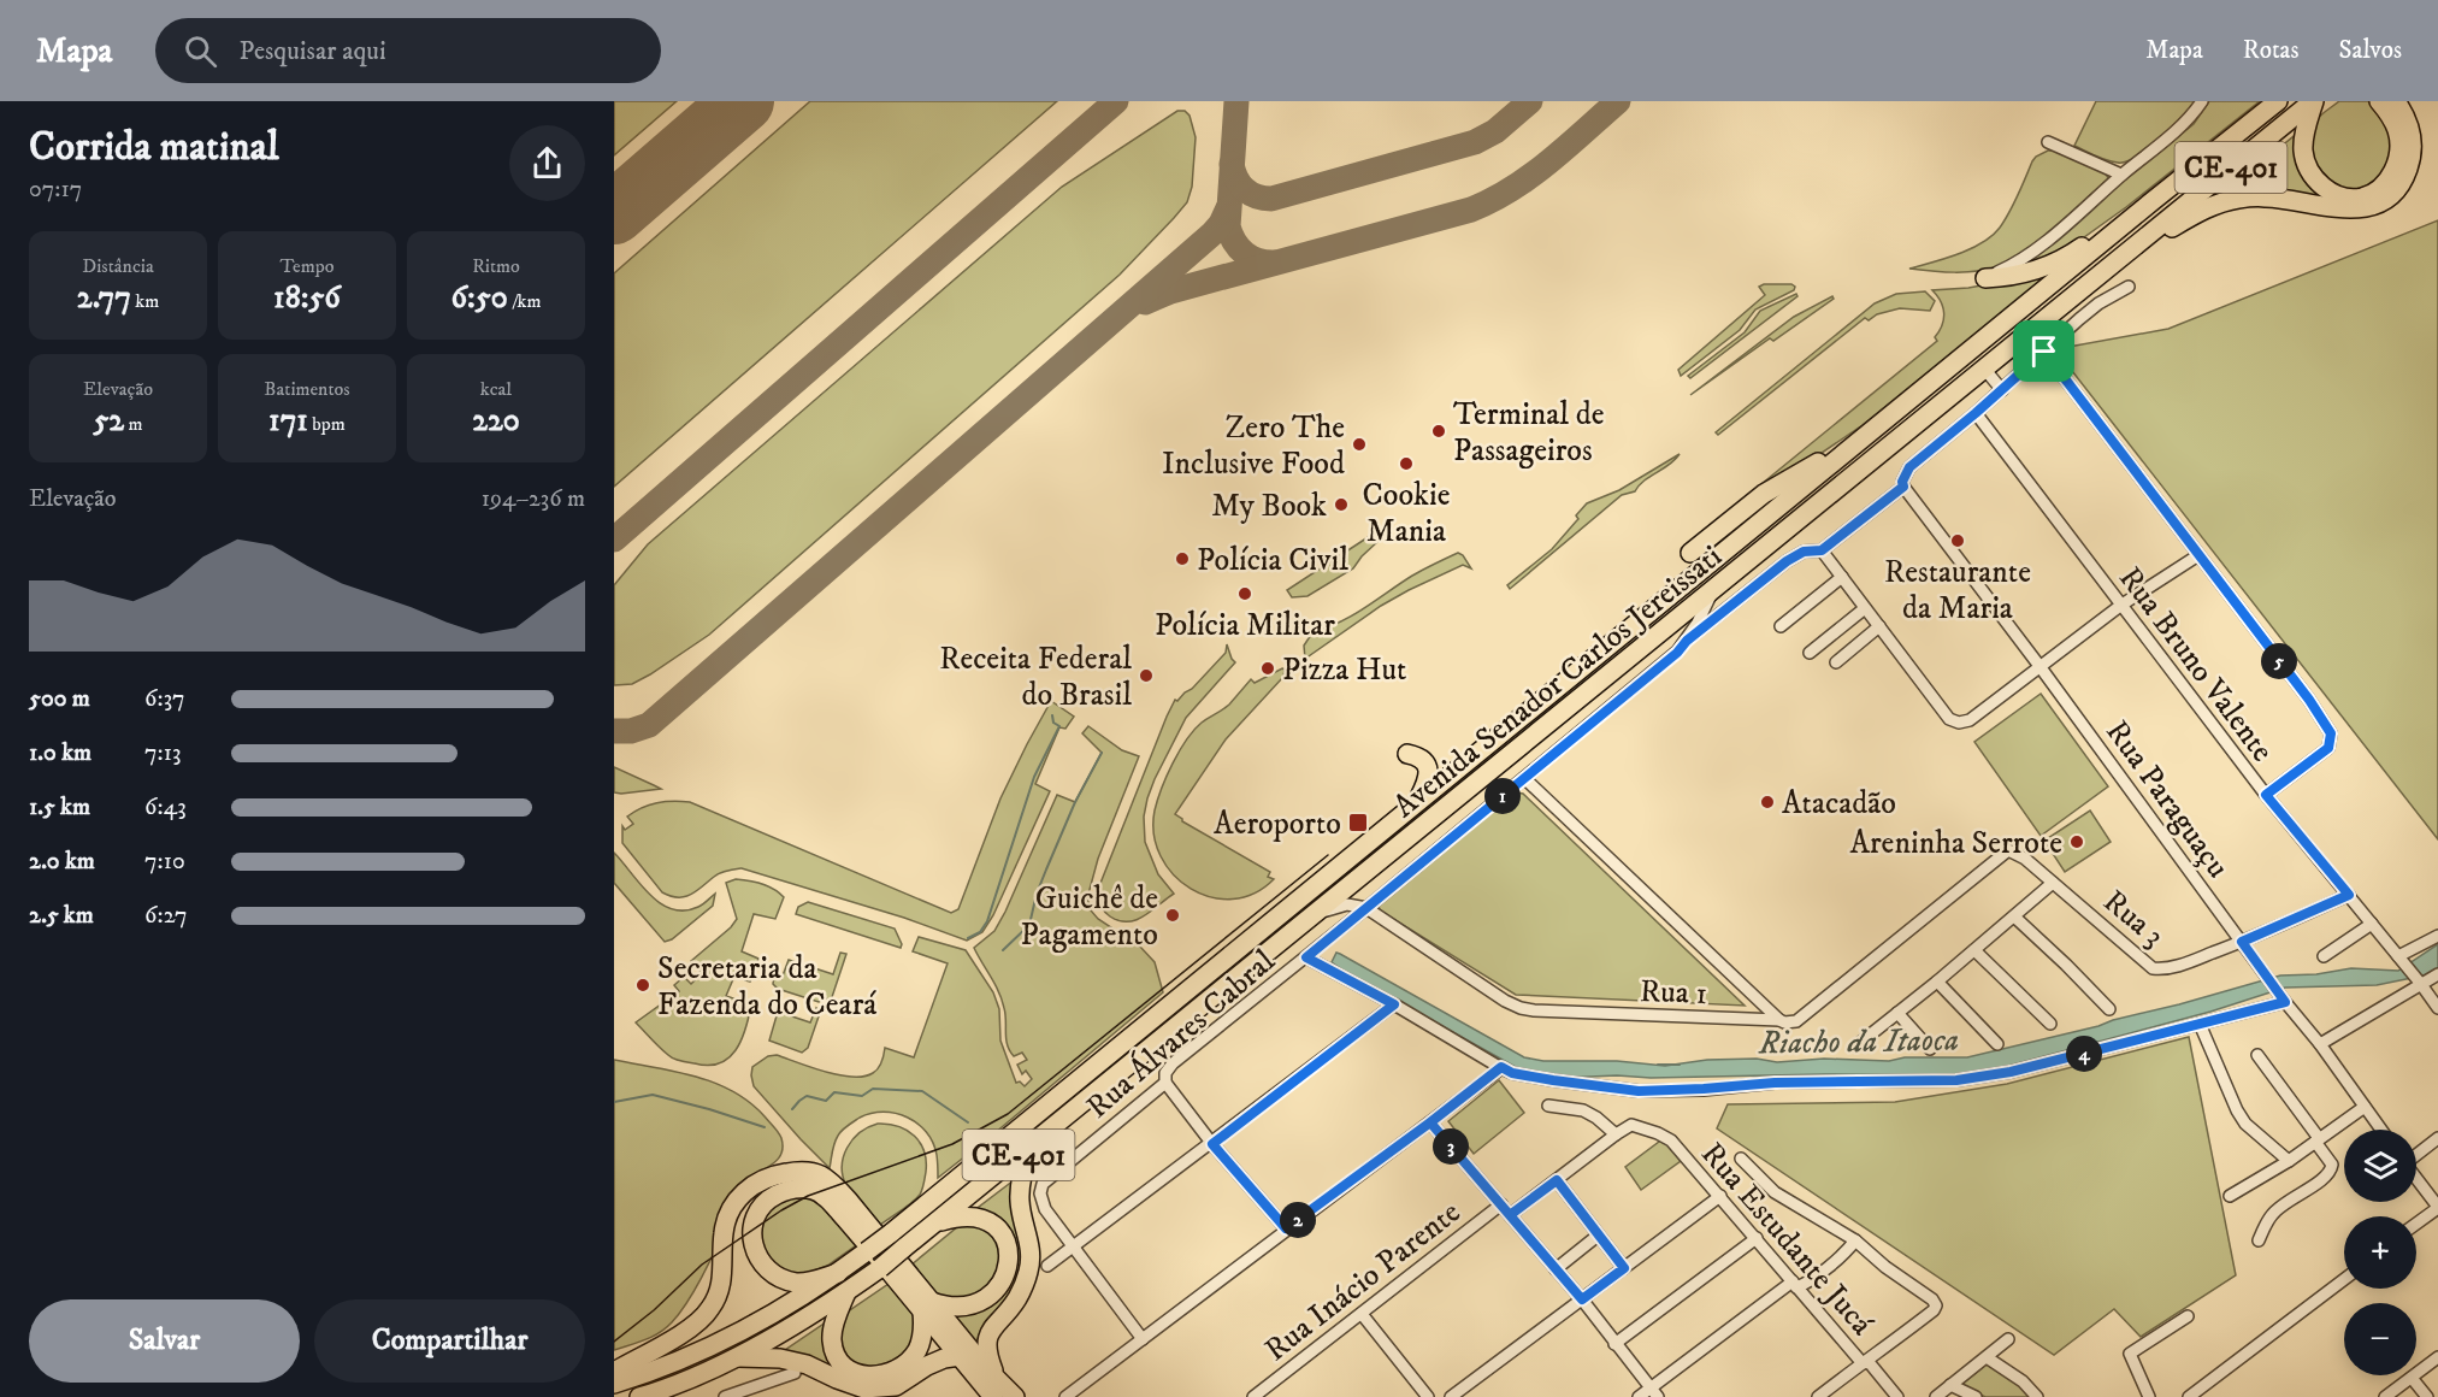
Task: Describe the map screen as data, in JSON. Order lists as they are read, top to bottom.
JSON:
{
  "streets": {
    "main road": ["CE-401", "Avenida Senador Carlos Jereissati"],
    "street": [
      "Rua Bruno Valente",
      "Rua Paraguaçu",
      "Rua 3",
      "Rua 1",
      "Rua Álvares Cabral",
      "Rua Estudante Jucá",
      "Rua Inácio Parente"
    ]
  },
  "crossings": [
    ["Rua Bruno Valente", "Rua Álvares Cabral"],
    ["Avenida Senador Carlos Jereissati", "Rua Álvares Cabral"],
    ["Rua Paraguaçu", "Rua 3"],
    ["Rua Paraguaçu", "Rua Álvares Cabral"],
    ["Rua 3", "Rua 1"],
    ["Rua 1", "Rua Álvares Cabral"],
    ["Rua Estudante Jucá", "Rua Inácio Parente"]
  ],
  "water": ["Riacho da Itaoca"],
  "places": {
    "other": [
      "Terminal de Passageiros",
      "Zero The Inclusive Food",
      "Cookie Mania",
      "My Book",
      "Restaurante da Maria",
      "Polícia Civil",
      "Polícia Militar",
      "Pizza Hut",
      "Receita Federal do Brasil",
      "Atacadão",
      "Areninha Serrote",
      "Guichê de Pagamento",
      "Secretaria da Fazenda do Ceará"
    ],
    "transit": ["Aeroporto"]
  },
  "page": {
    "header": "Mapa",
    "search": "Pesquisar aqui",
    "nav": ["Mapa", "Rotas", "Salvos"],
    "heading": ["Corrida matinal", "07:17"],
    "stats": [
      ["Distância", "2.77 km"],
      ["Tempo", "18:56"],
      ["Ritmo", "6:50 /km"],
      ["Elevação", "52 m"],
      ["Batimentos", "171 bpm"],
      ["kcal", "220"]
    ],
    "chart": ["Elevação", "194–236 m"],
    "pins": [
      "5",
      "1",
      "4",
      "3",
      "2"
    ],
    "list": [
      {
        "name": "500 m",
        "note": "6:37"
      },
      {
        "name": "1.0 km",
        "note": "7:13"
      },
      {
        "name": "1.5 km",
        "note": "6:43"
      },
      {
        "name": "2.0 km",
        "note": "7:10"
      },
      {
        "name": "2.5 km",
        "note": "6:27"
      }
    ],
    "map_buttons": ["+", "−"],
    "buttons": ["Salvar", "Compartilhar"]
  }
}
